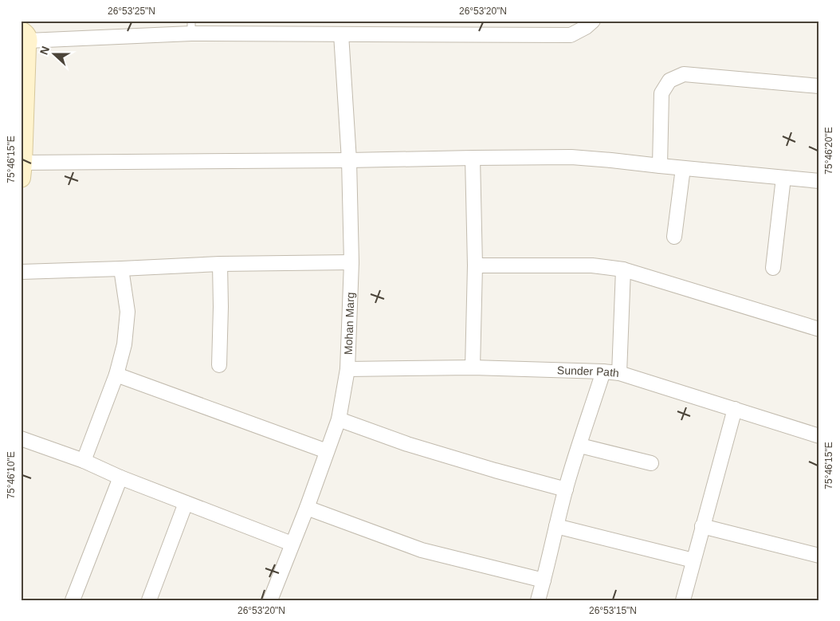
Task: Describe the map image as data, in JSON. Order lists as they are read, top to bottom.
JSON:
{
  "streets": {
    "street": ["Mohan Marg", "Sunder Path"]
  },
  "crossings": [
    ["Mohan Marg", "Sunder Path"]
  ],
  "north": "left",
  "coordinates": [
    "26°53'25\"N",
    "26°53'20\"N",
    "75°46'20\"E",
    "75°46'15\"E",
    "75°46'10\"E",
    "26°53'15\"N"
  ]
}
